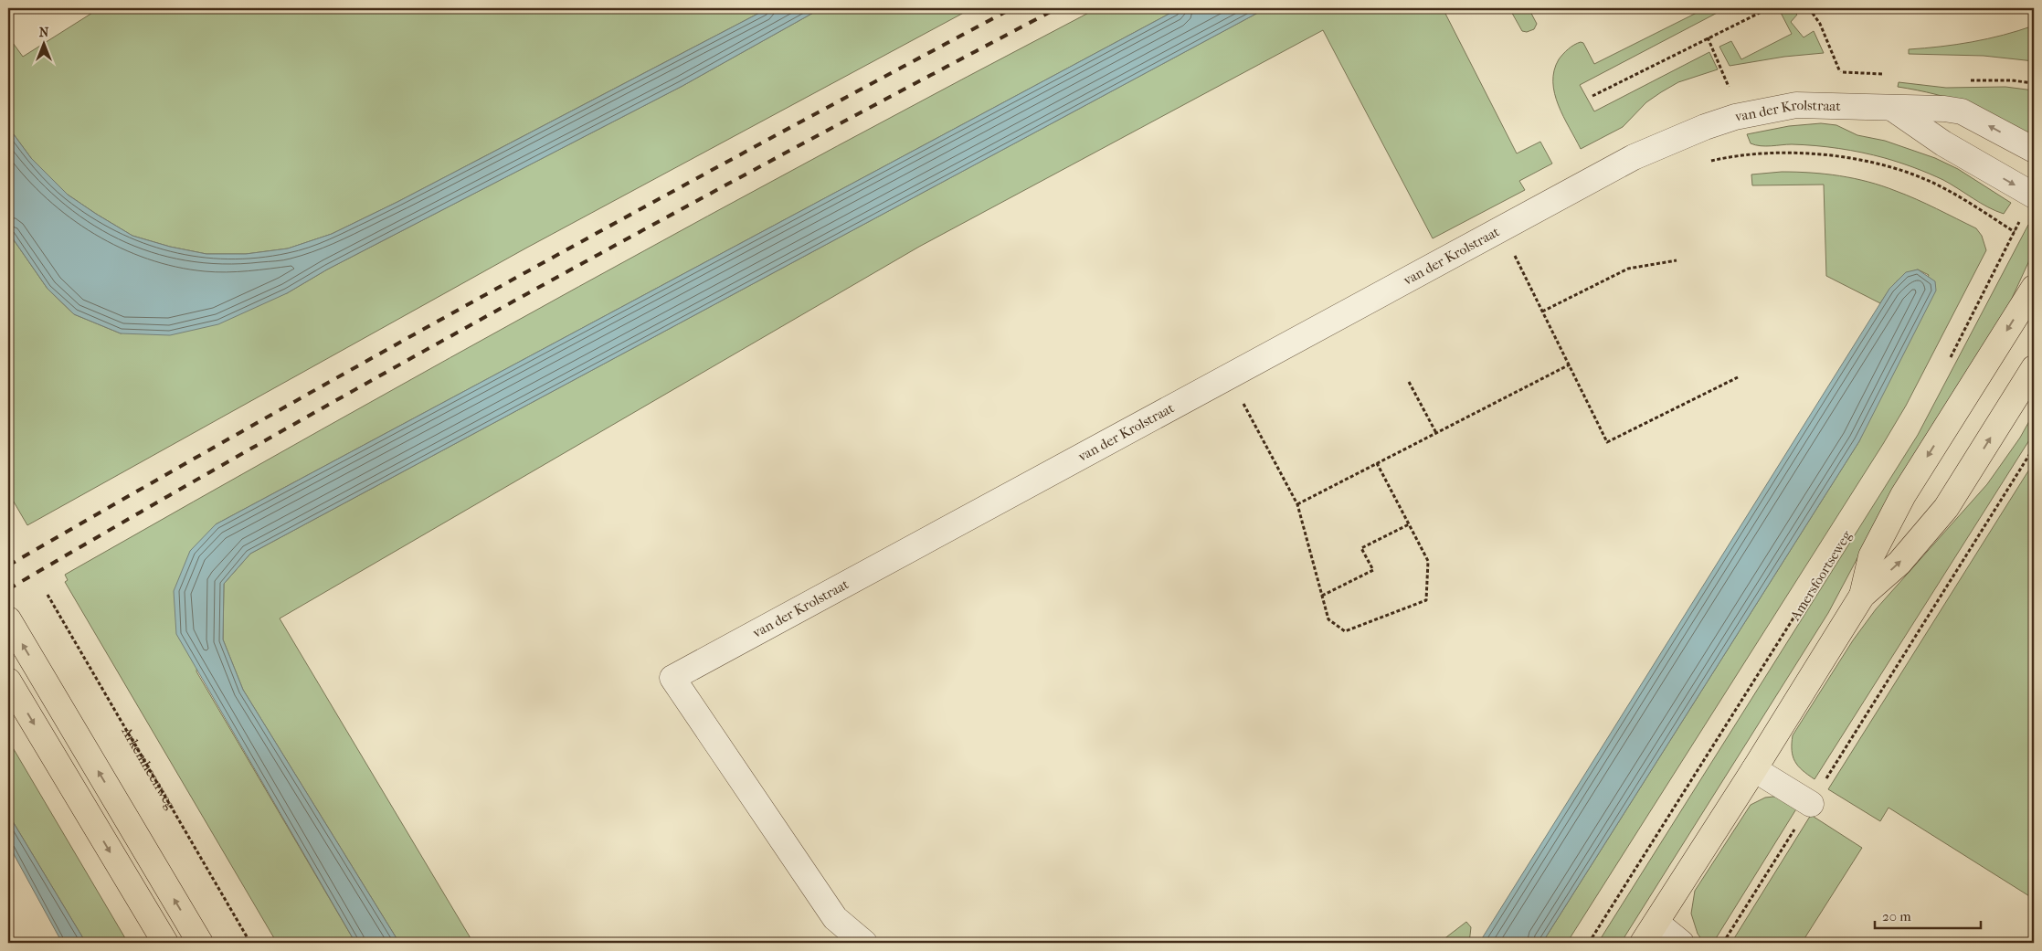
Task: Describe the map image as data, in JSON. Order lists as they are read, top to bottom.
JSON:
{
  "streets": {
    "street": ["van der Krolstraat"],
    "path": ["Amersfoortseweg", "Arkemheenweg"]
  },
  "scale_bar": "20 m",
  "north": "top"
}
